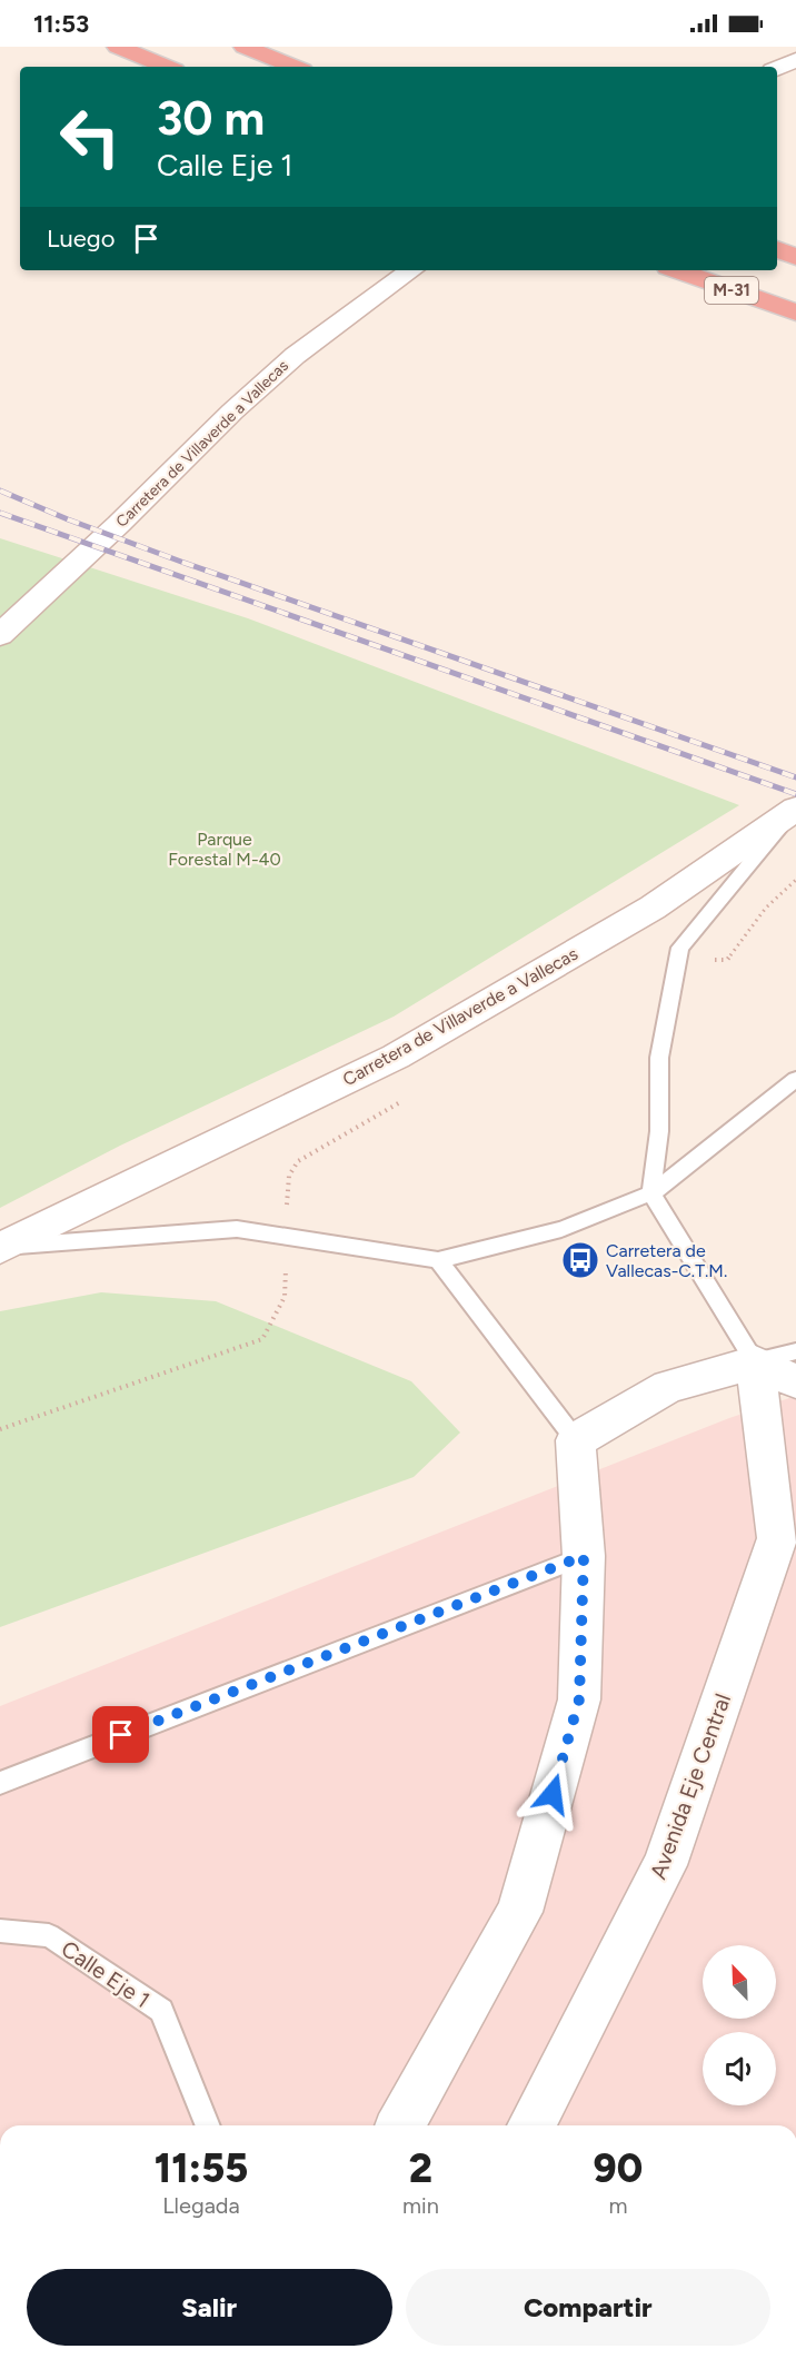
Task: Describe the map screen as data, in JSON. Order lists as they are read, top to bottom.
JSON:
{
  "streets": {
    "highway": ["M-31"],
    "main road": ["Carretera de Villaverde a Vallecas", "Avenida Eje Central"],
    "lane": ["Calle Eje 1"]
  },
  "parks": ["Parque Forestal M-40"],
  "places": {
    "bus stop": ["Carretera de Vallecas-C.T.M."]
  },
  "north": "top left",
  "page": {
    "status": "11:53",
    "turn": ["30 m", "Calle Eje 1"],
    "then": "Luego",
    "eta": [
      "11:55",
      "Llegada",
      "2",
      "min",
      "90",
      "m"
    ],
    "buttons": ["Salir", "Compartir"]
  }
}
